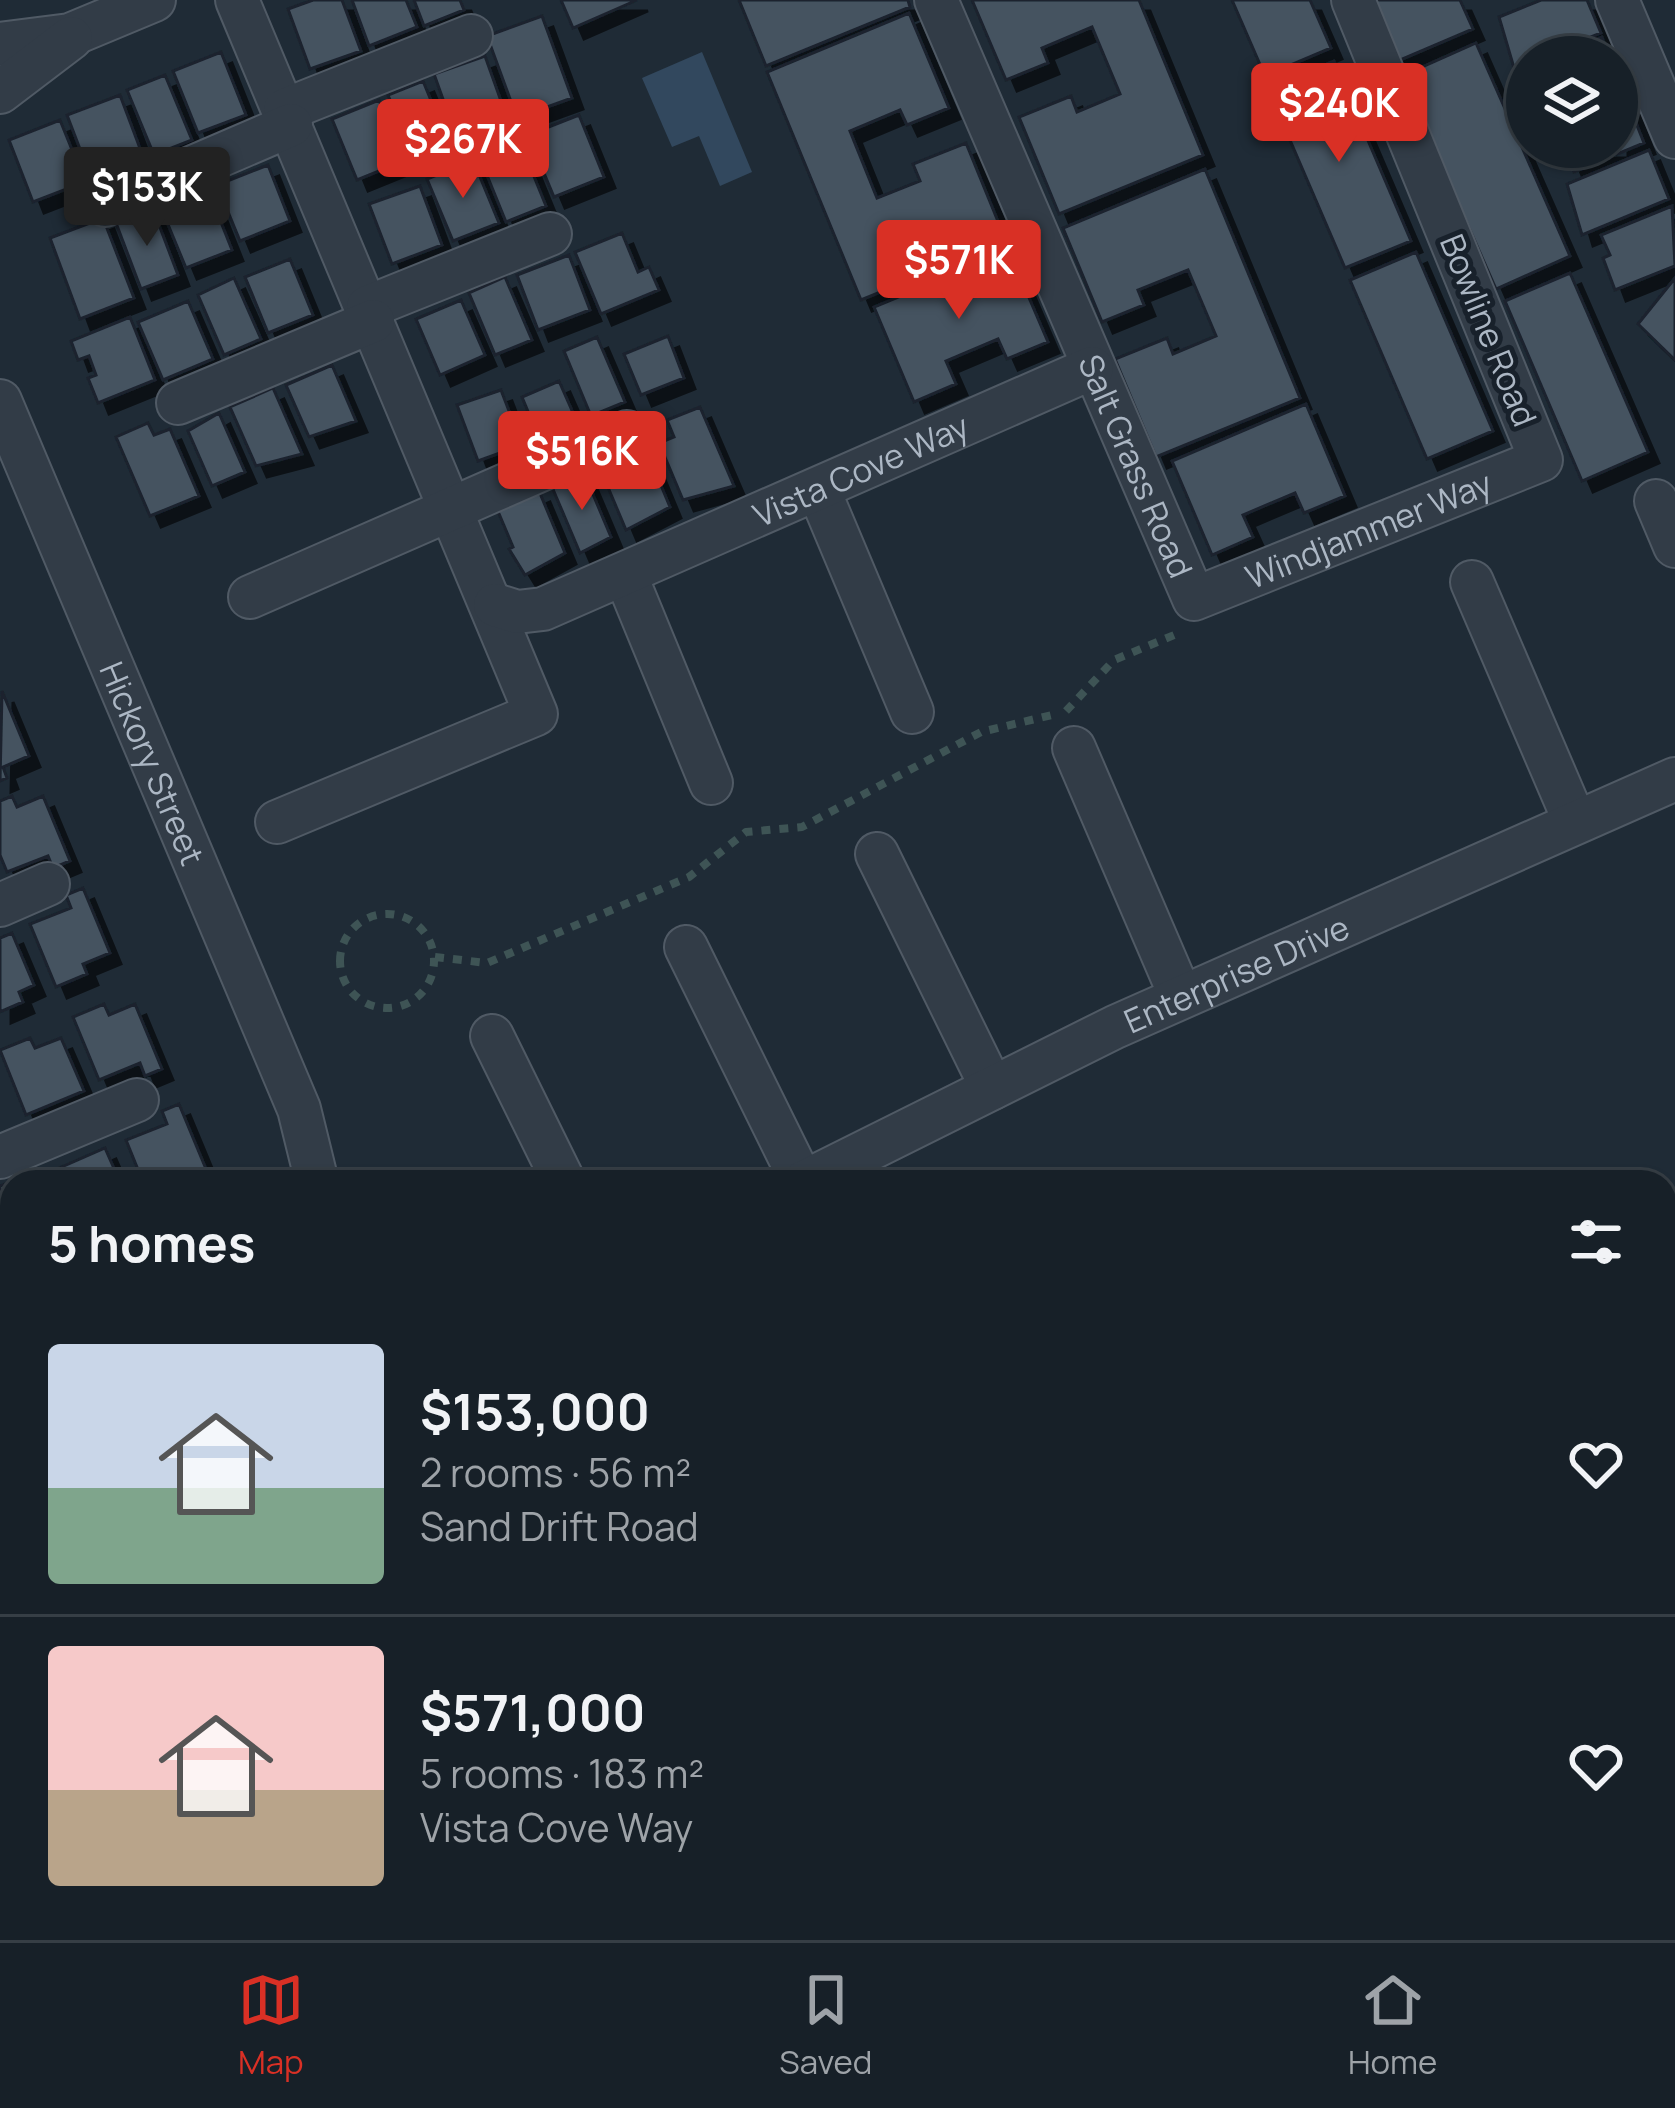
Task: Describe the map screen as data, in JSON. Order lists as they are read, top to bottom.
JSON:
{
  "streets": {
    "street": [
      "Bowline Road",
      "Salt Grass Road",
      "Vista Cove Way",
      "Windjammer Way",
      "Hickory Street",
      "Enterprise Drive"
    ]
  },
  "crossings": [
    ["Bowline Road", "Windjammer Way"],
    ["Salt Grass Road", "Vista Cove Way"],
    ["Salt Grass Road", "Windjammer Way"]
  ],
  "page": {
    "price": [
      "$240K",
      "$267K",
      "$153K",
      "$571K",
      "$516K"
    ],
    "heading": "5 homes",
    "list": [
      {
        "name": "$153,000",
        "note": "2 rooms · 56 m² · Sand Drift Road"
      },
      {
        "name": "$571,000",
        "note": "5 rooms · 183 m² · Vista Cove Way"
      }
    ],
    "tabs": ["Map", "Saved", "Home"]
  }
}
